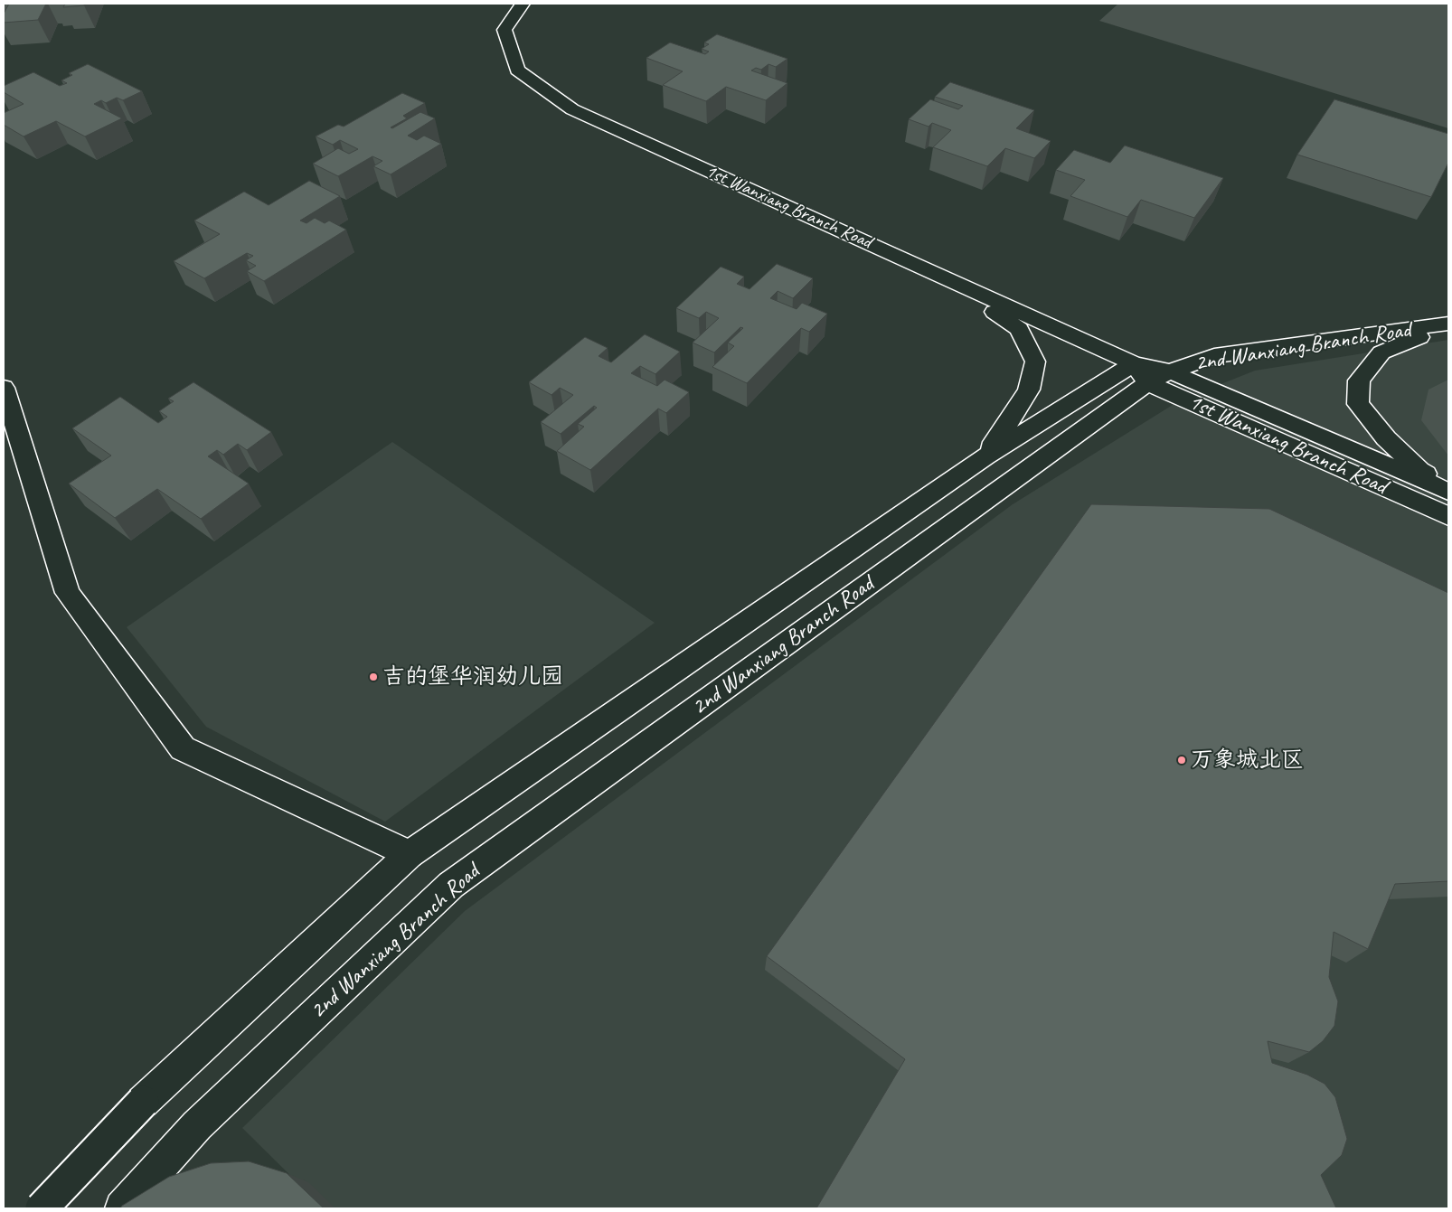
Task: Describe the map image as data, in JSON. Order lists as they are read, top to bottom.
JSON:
{
  "streets": {
    "street": ["1st Wanxiang Branch Road", "2nd Wanxiang Branch Road"]
  },
  "crossings": [
    ["1st Wanxiang Branch Road", "2nd Wanxiang Branch Road"]
  ],
  "places": ["吉的堡华润幼儿园", "万象城北区"]
}
